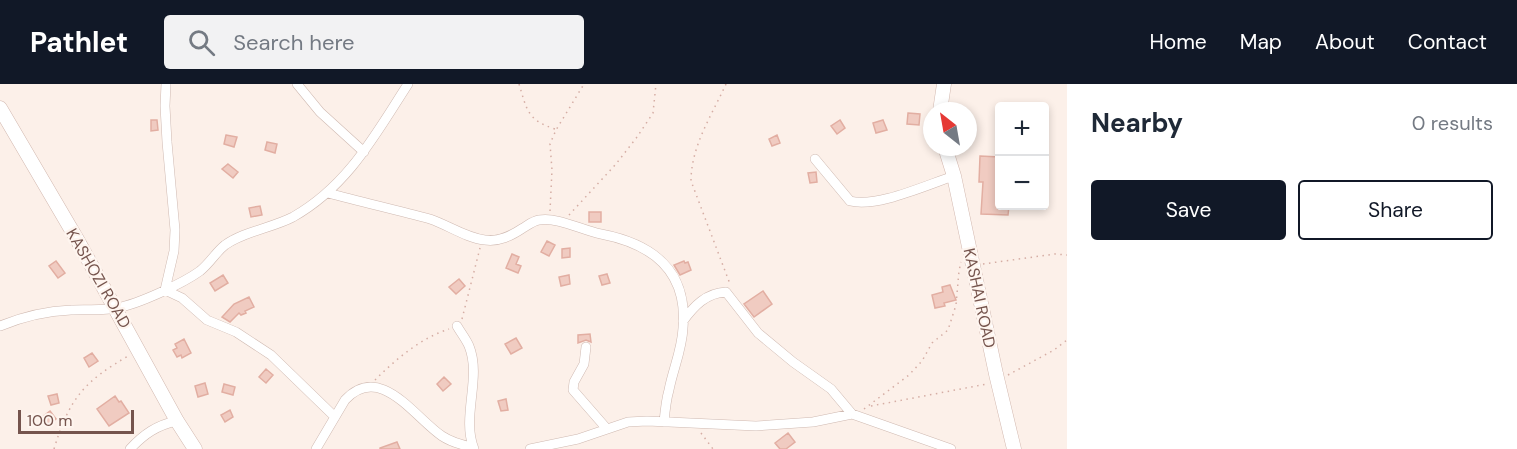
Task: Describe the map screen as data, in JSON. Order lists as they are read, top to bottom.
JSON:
{
  "streets": {
    "main road": ["KASHOZI ROAD", "KASHAI ROAD"]
  },
  "scale_bar": "100 m",
  "north": "top left",
  "page": {
    "header": "Pathlet",
    "search": "Search here",
    "nav": [
      "Home",
      "Map",
      "About",
      "Contact"
    ],
    "heading": ["Nearby", "0 results"],
    "map_buttons": ["+", "−"],
    "buttons": ["Save", "Share"],
    "scale": "100 m"
  }
}
